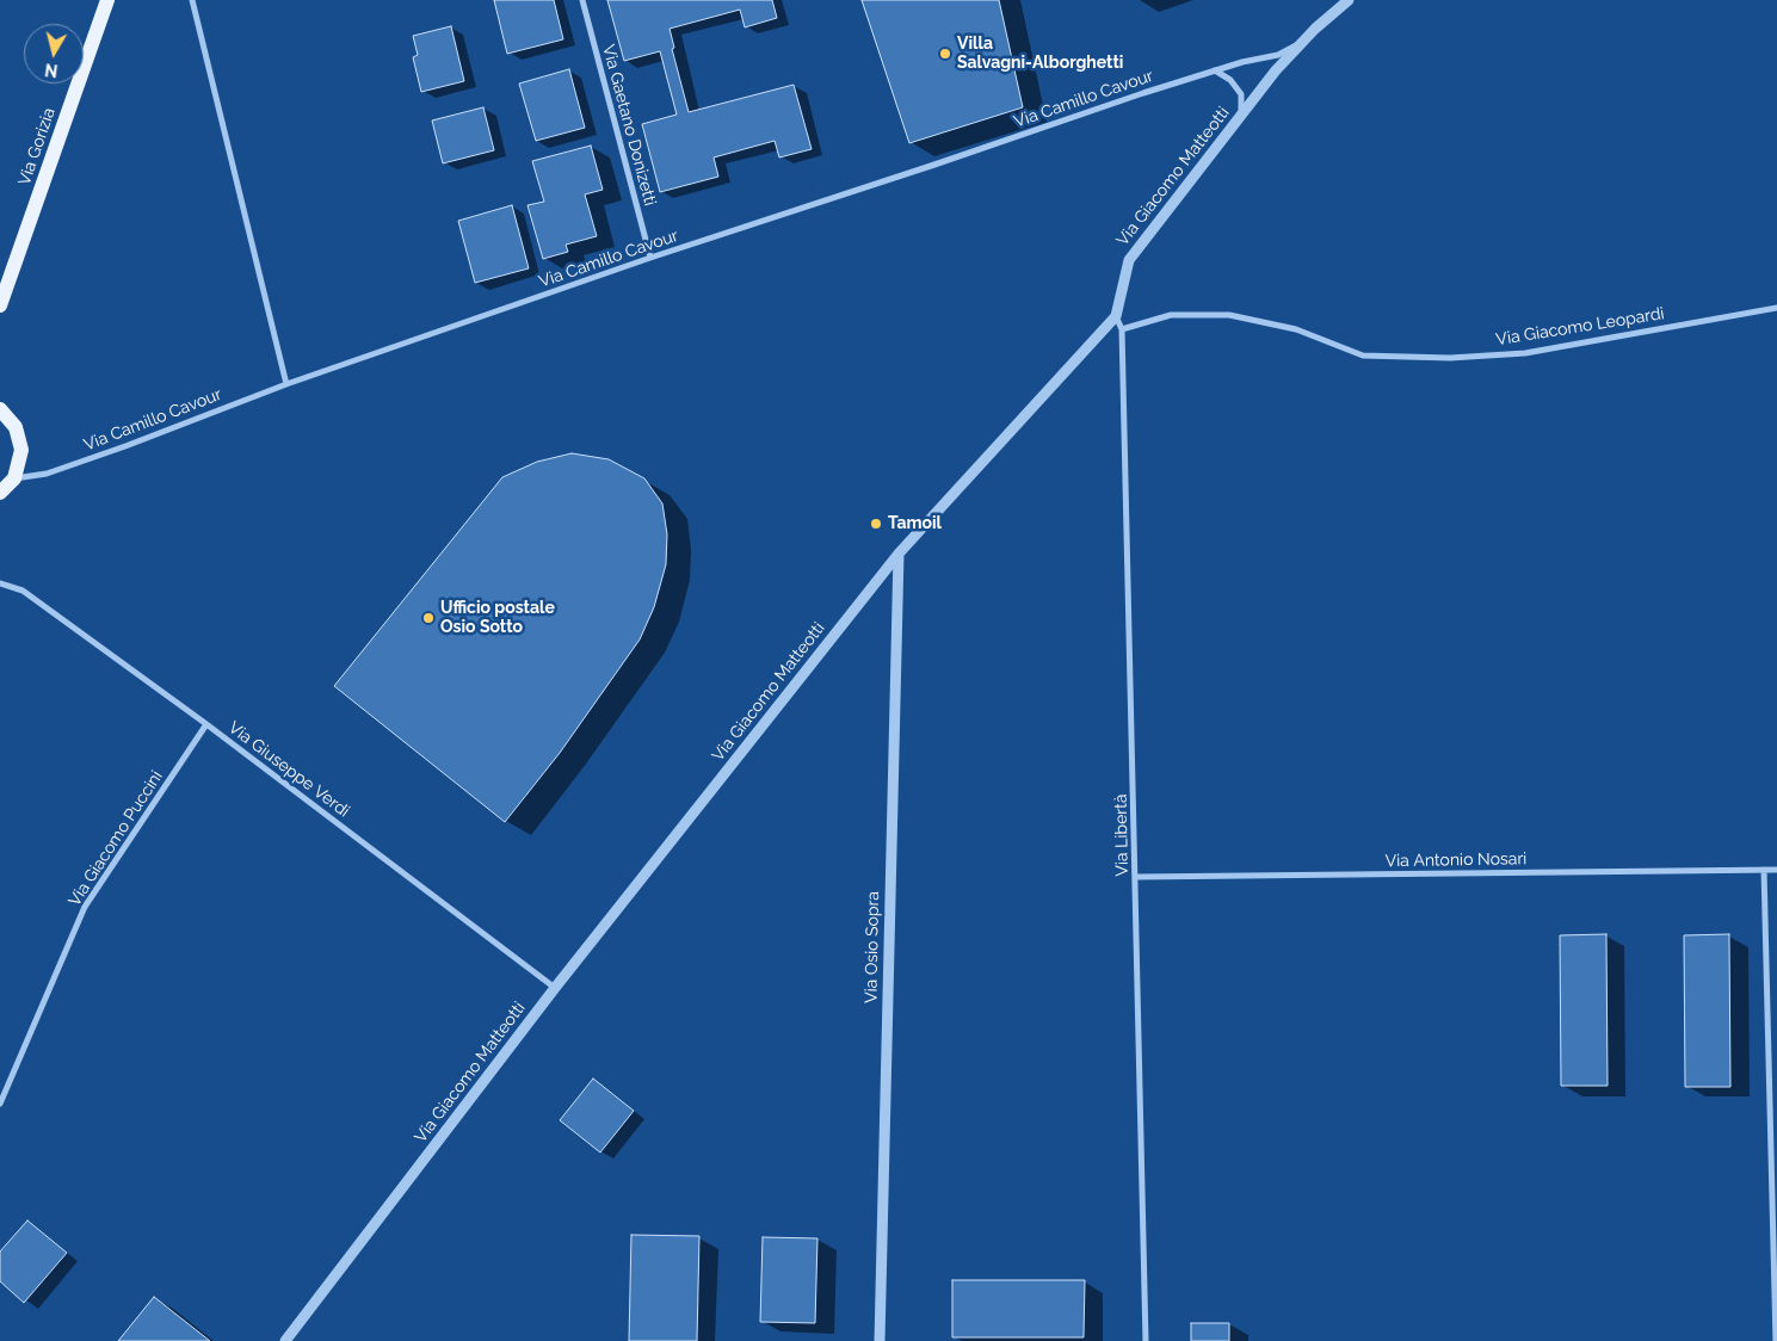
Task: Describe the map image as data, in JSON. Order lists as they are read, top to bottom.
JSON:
{
  "streets": {
    "main road": ["Via Gorizia"],
    "street": [
      "Via Camillo Cavour",
      "Via Gaetano Donizetti",
      "Via Giacomo Matteotti",
      "Via Giacomo Leopardi",
      "Via Giuseppe Verdi",
      "Via Libertà",
      "Via Giacomo Puccini",
      "Via Antonio Nosari",
      "Via Osio Sopra"
    ]
  },
  "crossings": [
    ["Via Camillo Cavour", "Via Gaetano Donizetti"],
    ["Via Camillo Cavour", "Via Giacomo Matteotti"],
    ["Via Giacomo Matteotti", "Via Giuseppe Verdi"],
    ["Via Giacomo Matteotti", "Via Osio Sopra"],
    ["Via Giacomo Leopardi", "Via Libertà"],
    ["Via Giuseppe Verdi", "Via Giacomo Puccini"],
    ["Via Libertà", "Via Antonio Nosari"]
  ],
  "places": ["Villa Salvagni-Alborghetti", "Tamoil", "Ufficio postale Osio Sotto"],
  "north": "bottom"
}
